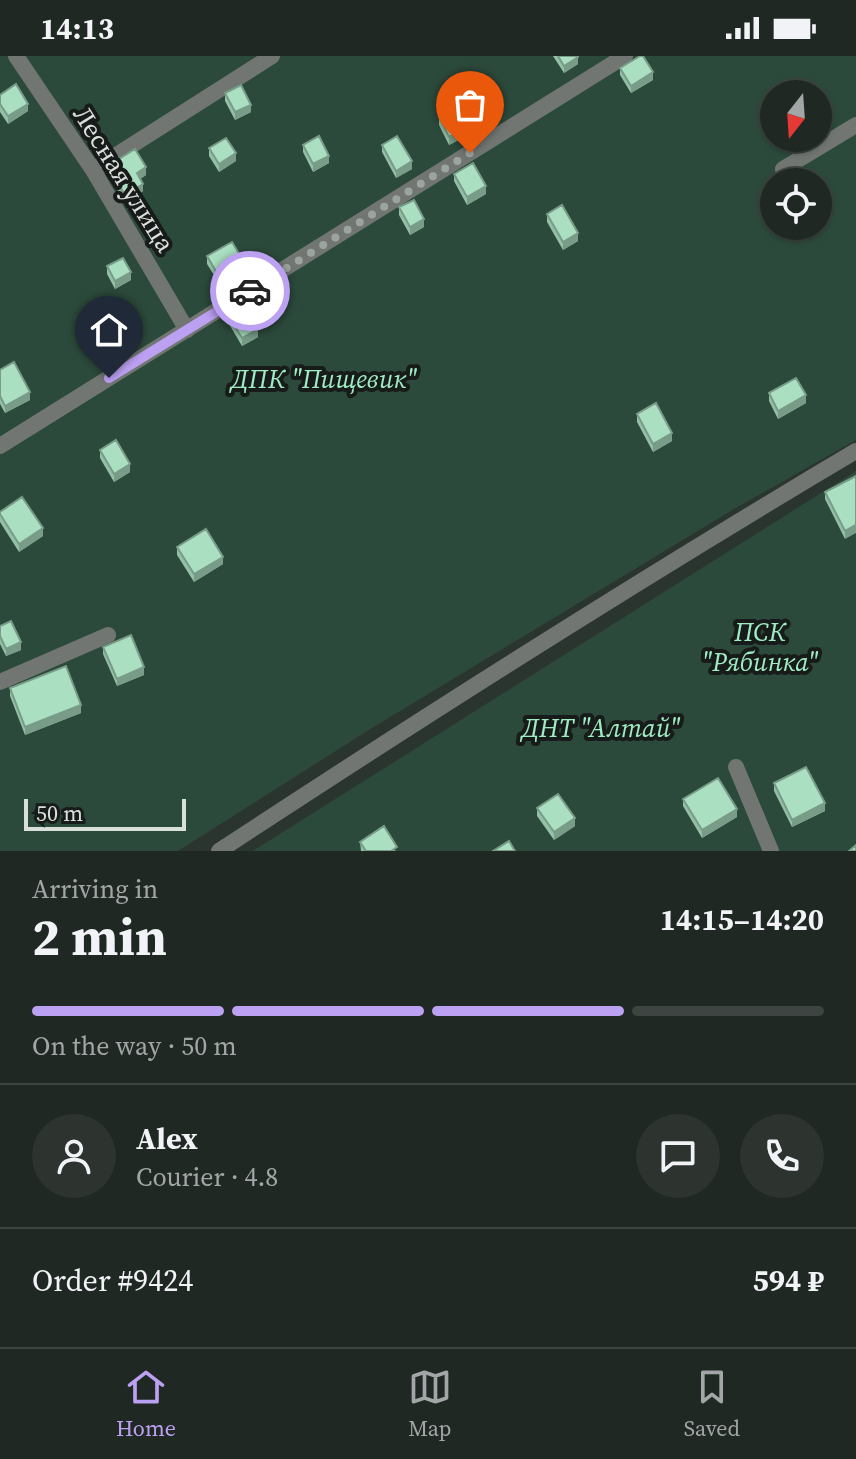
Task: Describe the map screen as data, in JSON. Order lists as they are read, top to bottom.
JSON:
{
  "streets": {
    "street": ["Лесная улица"]
  },
  "parks": ["ДПК \"Пищевик\"", "ПСК \"Рябинка\"", "ДНТ \"Алтай\""],
  "scale_bar": "50 m",
  "north": "bottom",
  "page": {
    "status": "14:13",
    "scale": "50 m",
    "heading": ["2 min", "Arriving in", "14:15–14:20"],
    "panel": [
      "Alex",
      "Courier · 4.8",
      "Order #9424",
      "594 ₽"
    ],
    "bar": "On the way · 50 m",
    "tabs": ["Home", "Map", "Saved"]
  }
}
